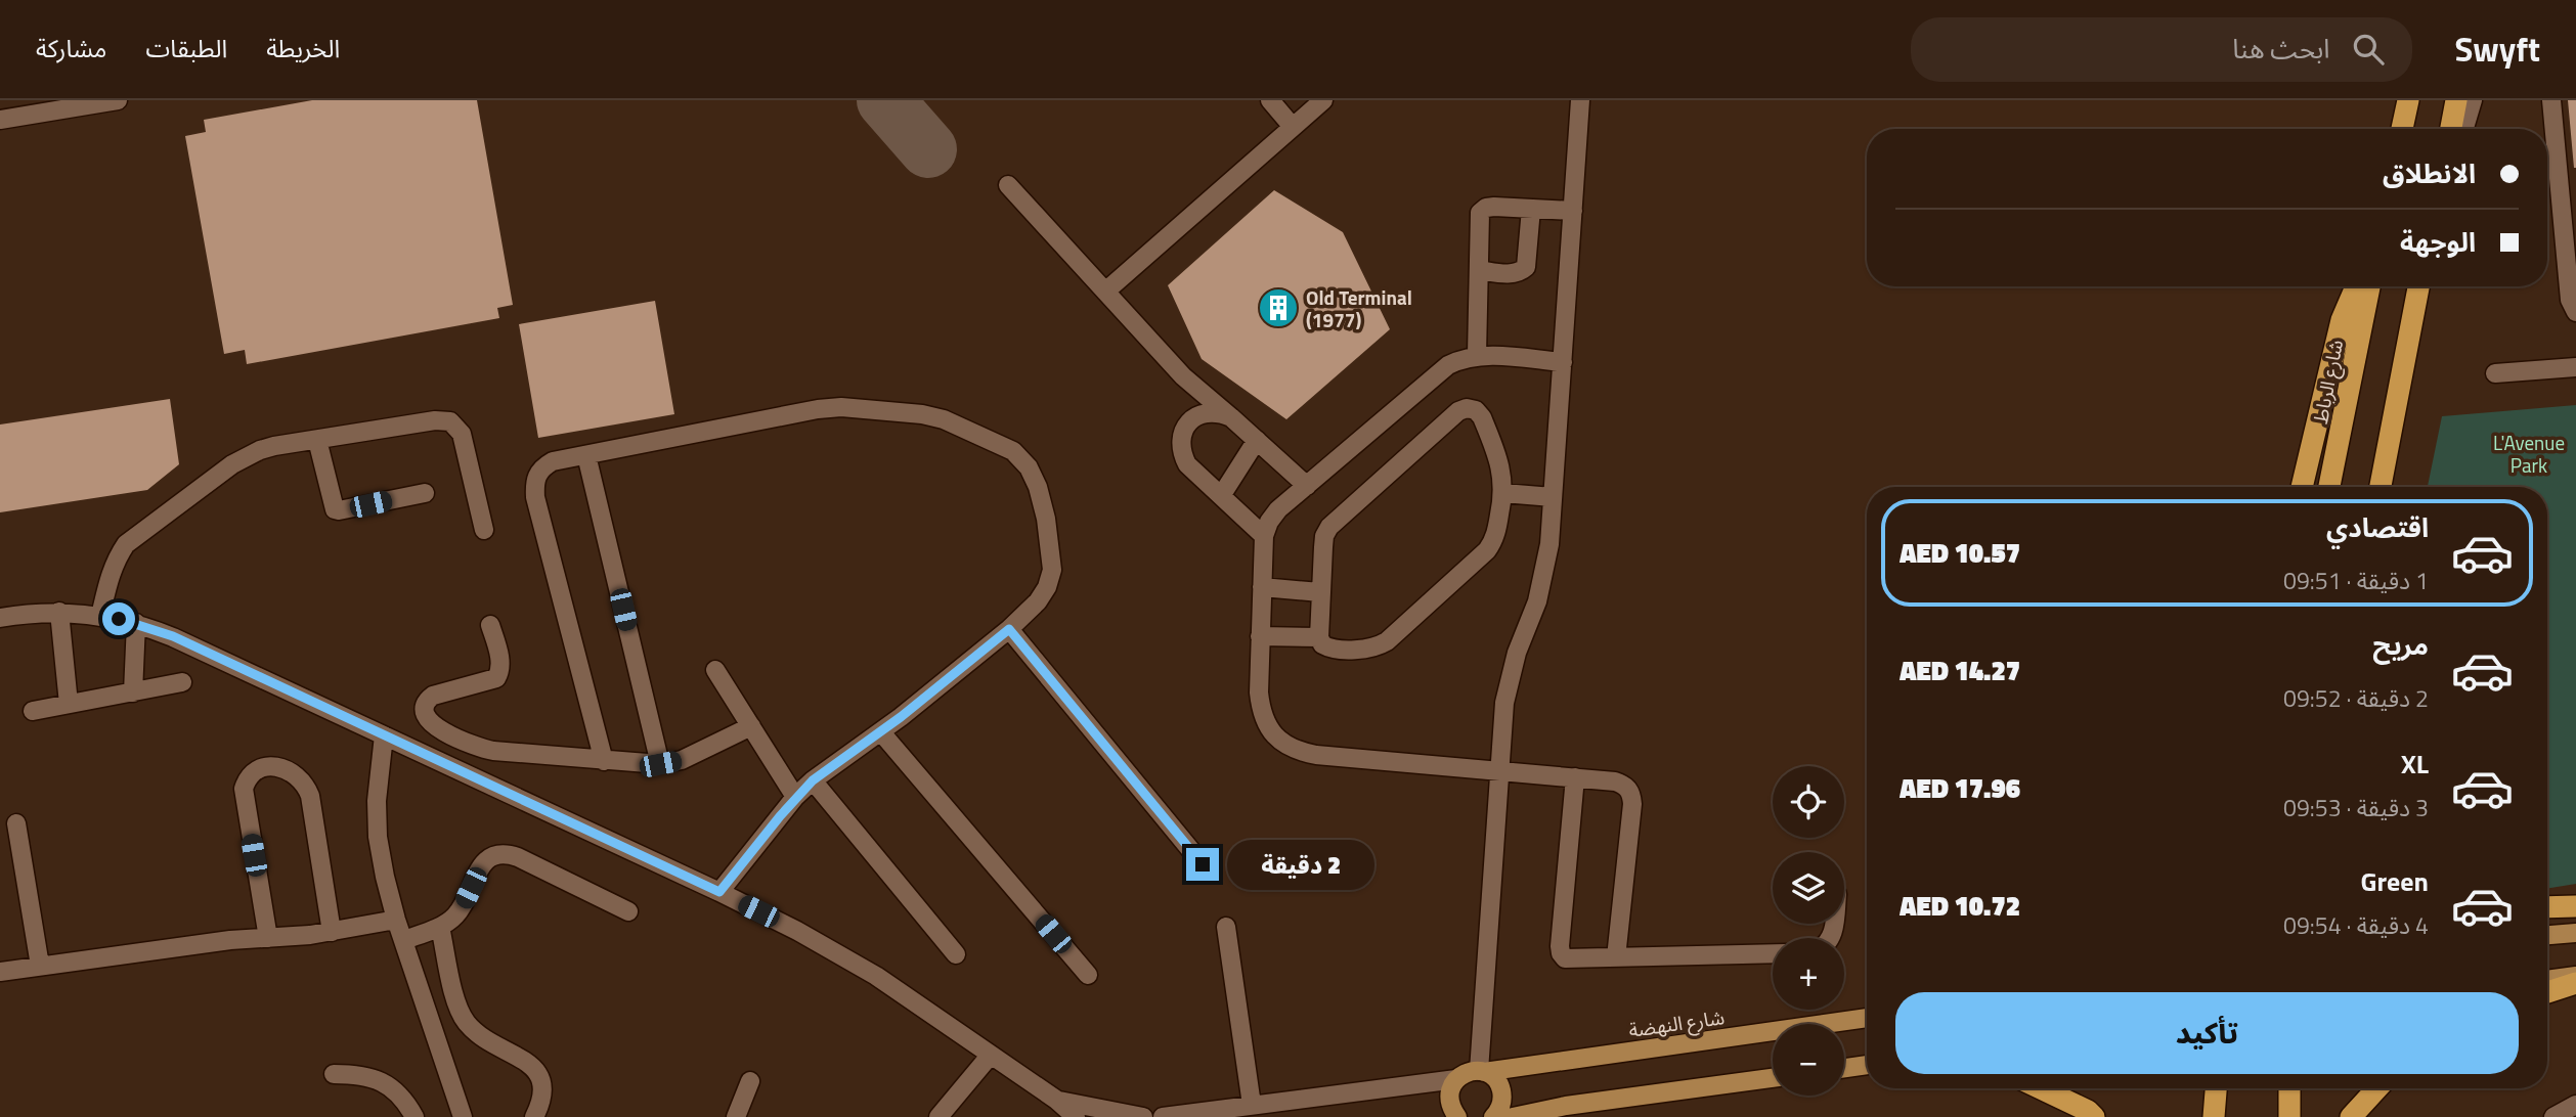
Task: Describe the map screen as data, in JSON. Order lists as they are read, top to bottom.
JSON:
{
  "streets": {
    "highway": ["شارع الرباط"],
    "main road": ["شارع النهضة"]
  },
  "parks": ["L'Avenue Park"],
  "places": {
    "building": ["Old Terminal (1977)"]
  },
  "page": {
    "header": "Swyft",
    "search": "ابحث هنا",
    "nav": ["الخريطة", "الطبقات", "مشاركة"],
    "banner": ["الانطلاق", "الوجهة"],
    "list": [
      {
        "name": "اقتصادي",
        "note": "1 دقيقة · 09:51",
        "value": "AED 10.57"
      },
      {
        "name": "مريح",
        "note": "2 دقيقة · 09:52",
        "value": "AED 14.27"
      },
      {
        "name": "XL",
        "note": "3 دقيقة · 09:53",
        "value": "AED 17.96"
      },
      {
        "name": "Green",
        "note": "4 دقيقة · 09:54",
        "value": "AED 10.72"
      }
    ],
    "map_buttons": ["+", "−"],
    "bubble": "2 دقيقة",
    "buttons": "تأكيد"
  }
}
